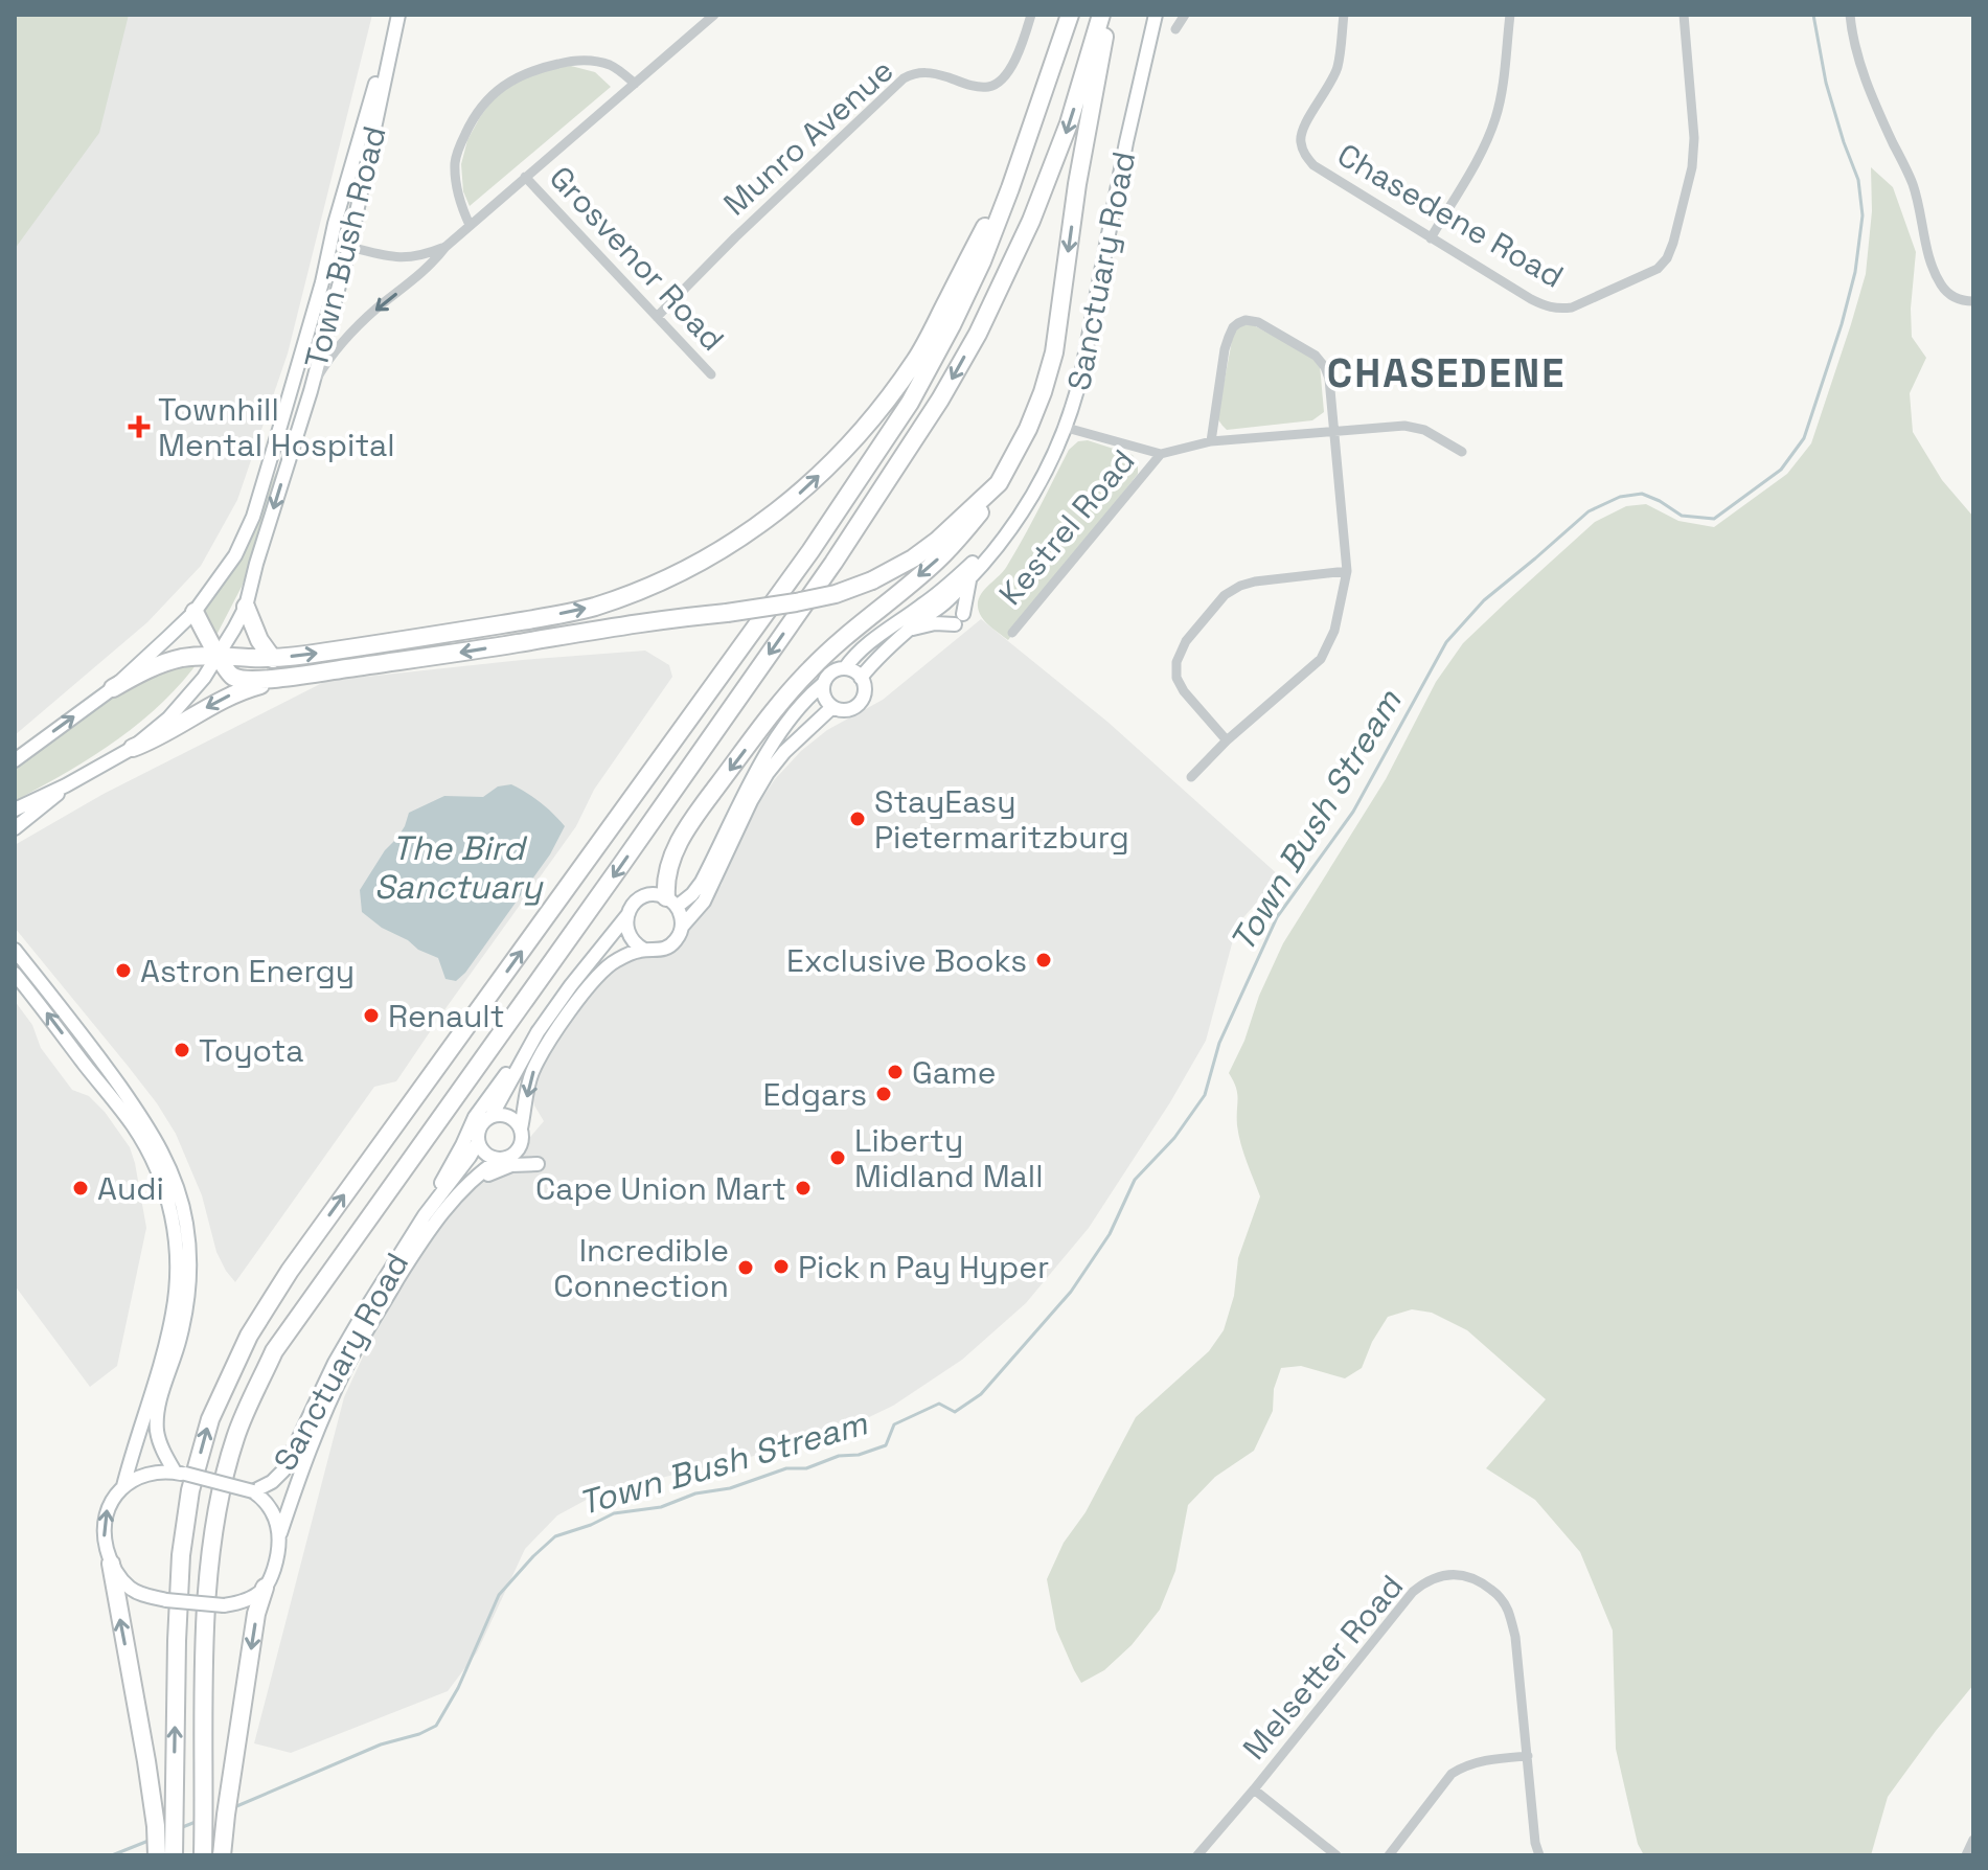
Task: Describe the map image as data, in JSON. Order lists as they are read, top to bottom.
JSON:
{
  "streets": {
    "street": [
      "Munro Avenue",
      "Chasedene Road",
      "Town Bush Road",
      "Grosvenor Road",
      "Sanctuary Road",
      "Kestrel Road",
      "Melsetter Road"
    ]
  },
  "crossings": [
    ["Munro Avenue", "Grosvenor Road"]
  ],
  "districts": ["CHASEDENE"],
  "water": ["Town Bush Stream", "The Bird Sanctuary"],
  "places": {
    "health": ["Townhill Mental Hospital"],
    "other": [
      "StayEasy Pietermaritzburg",
      "Exclusive Books",
      "Astron Energy",
      "Renault",
      "Toyota",
      "Game",
      "Edgars",
      "Liberty Midland Mall",
      "Audi",
      "Cape Union Mart",
      "Pick n Pay Hyper",
      "Incredible Connection"
    ]
  }
}
